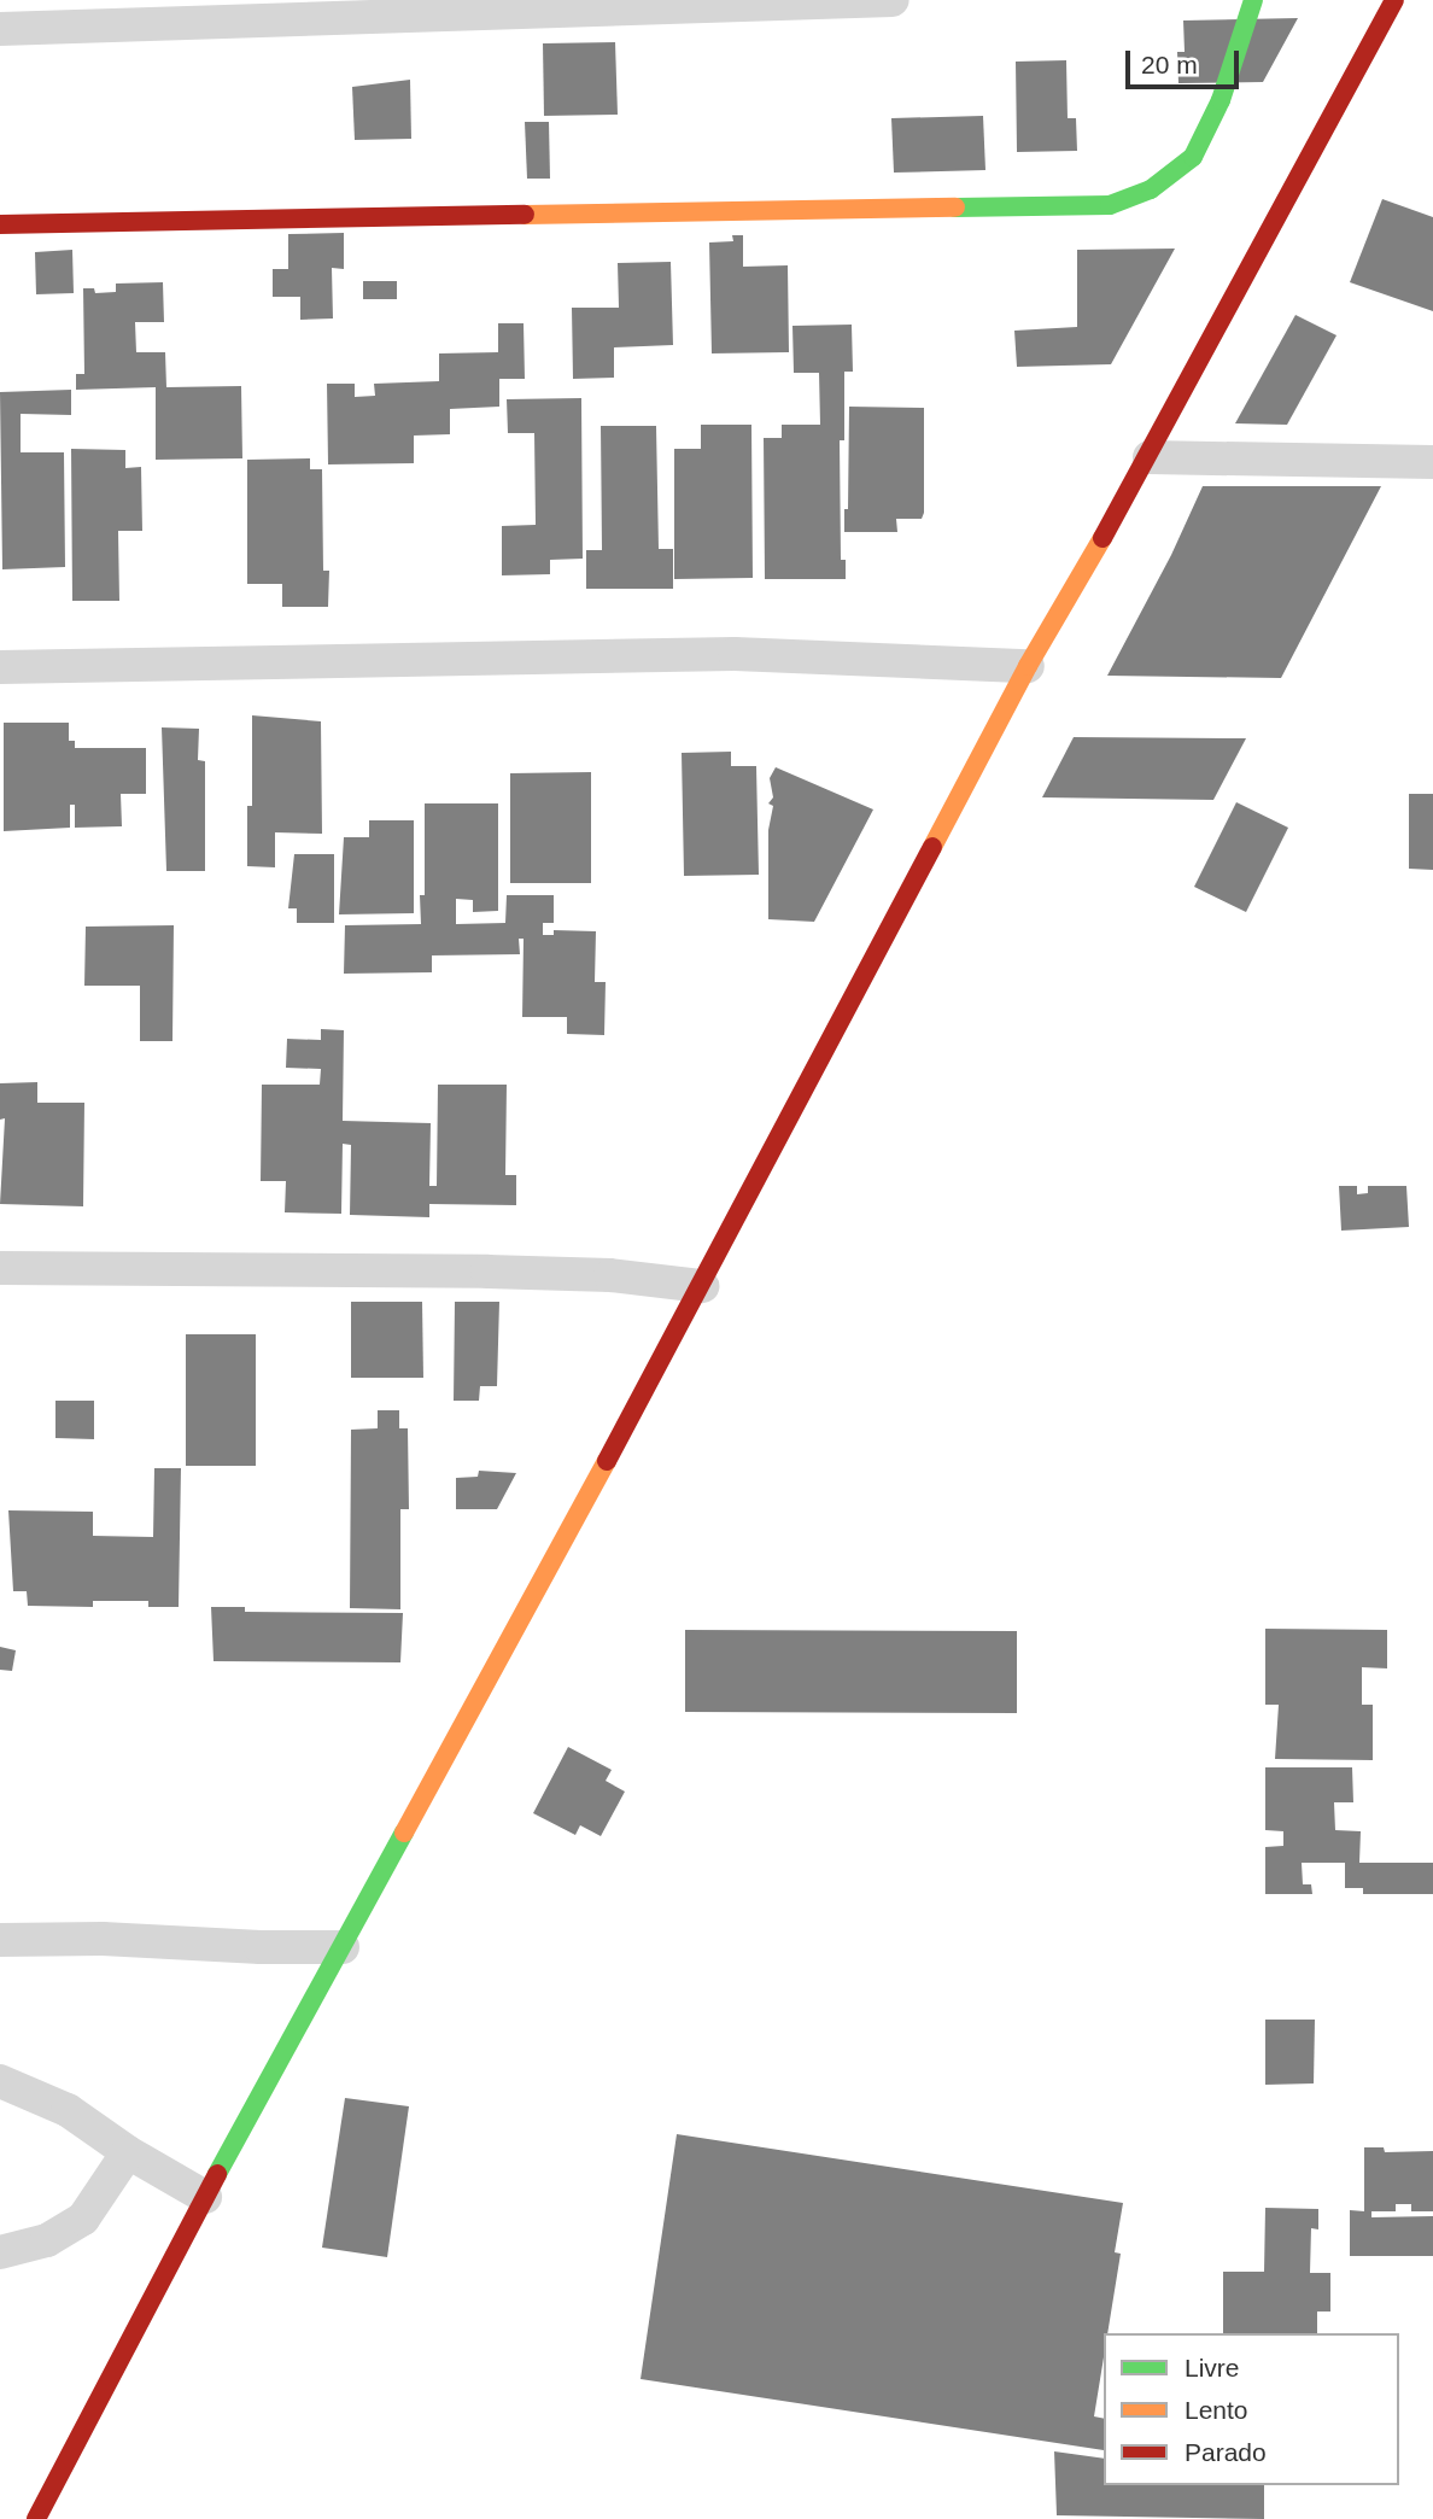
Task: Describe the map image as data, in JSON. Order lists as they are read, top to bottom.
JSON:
{
  "legend": ["Livre", "Lento", "Parado"],
  "scale_bar": "20 m"
}
